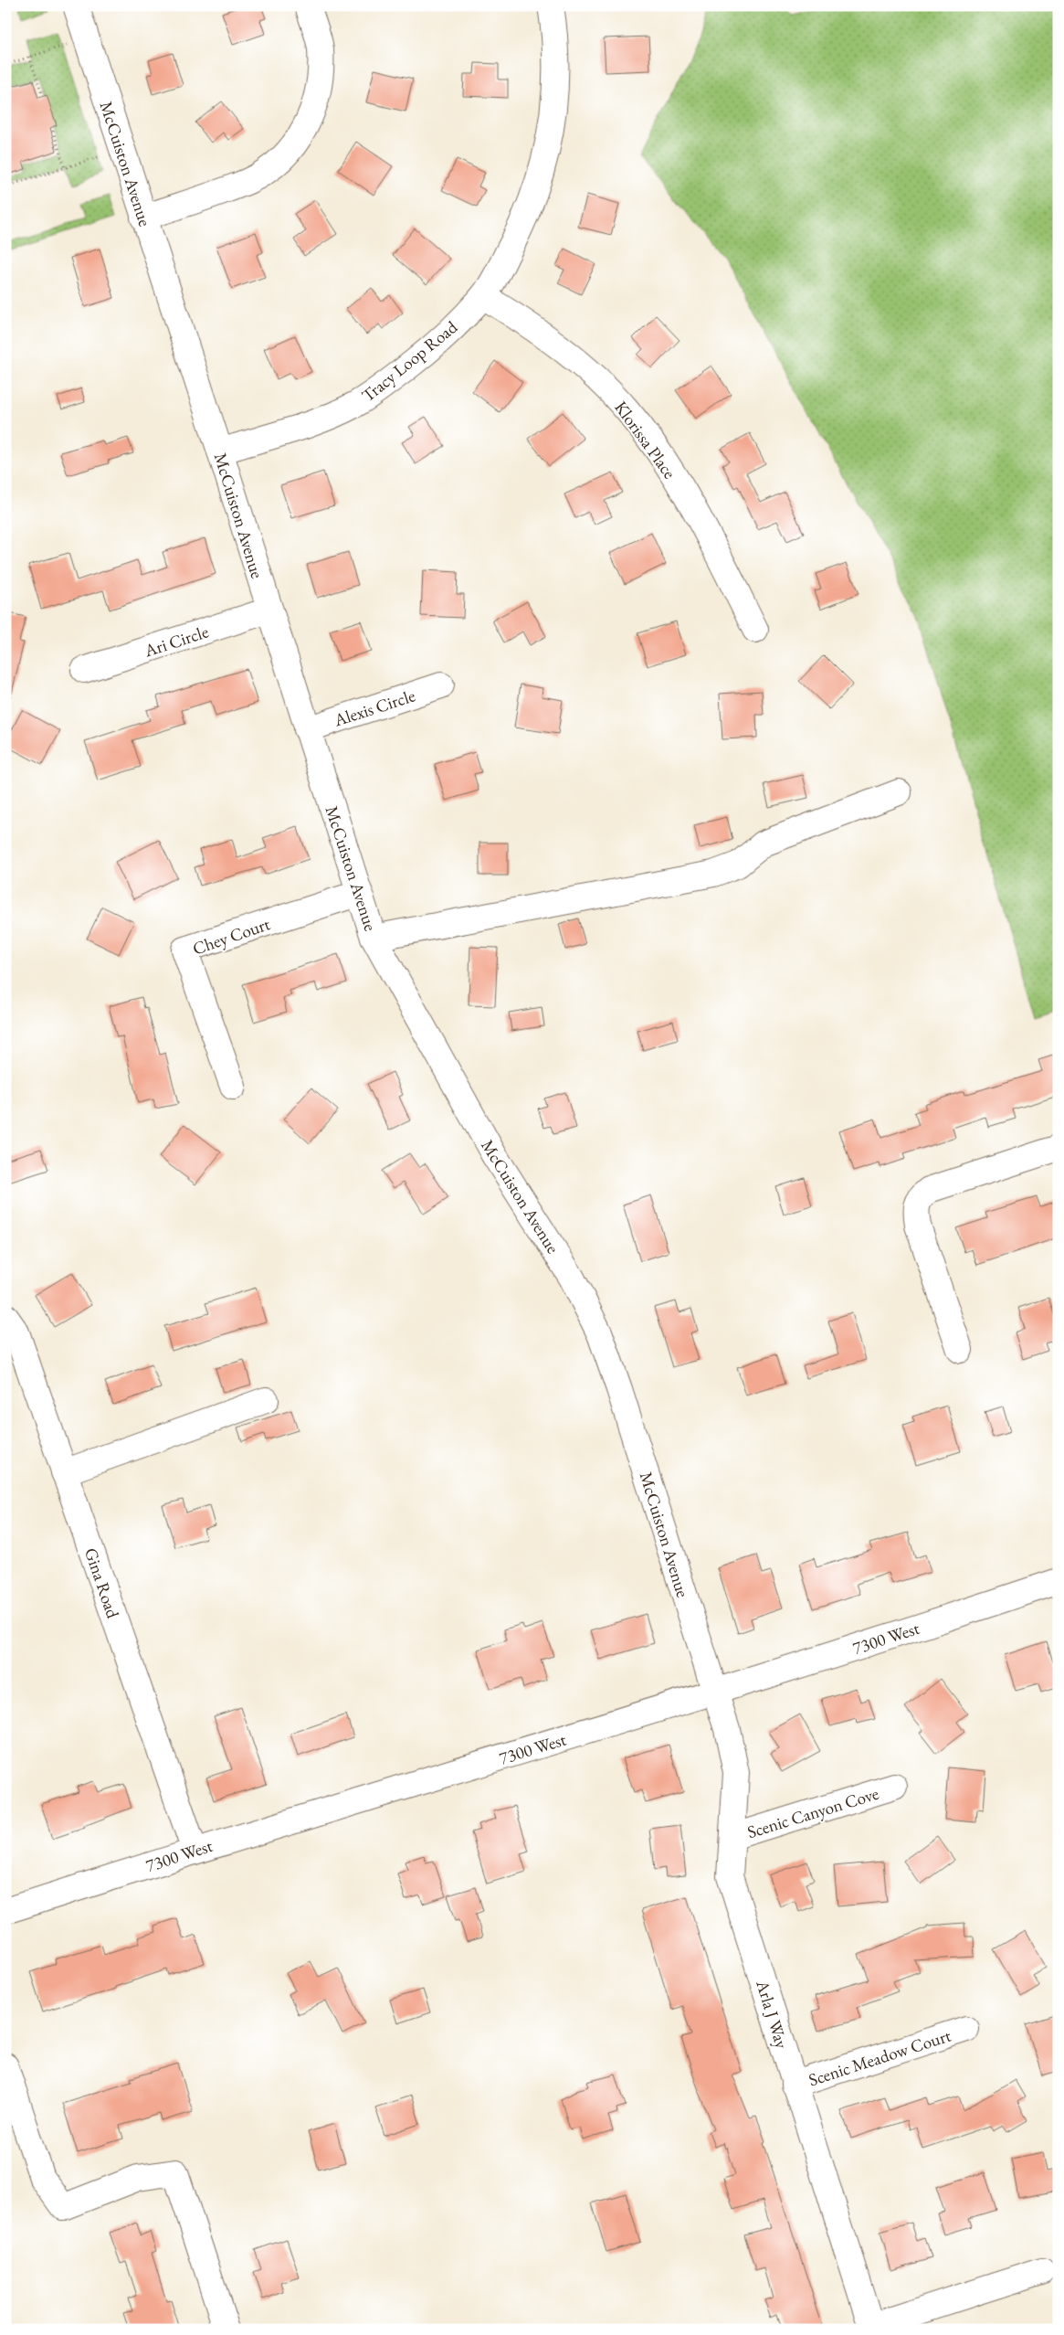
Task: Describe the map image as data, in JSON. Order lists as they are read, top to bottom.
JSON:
{
  "streets": {
    "street": [
      "McCuiston Avenue",
      "Tracy Loop Road",
      "Klorissa Place",
      "Ari Circle",
      "Alexis Circle",
      "Chey Court",
      "Gina Road",
      "7300 West",
      "Scenic Canyon Cove",
      "Arla J Way",
      "Scenic Meadow Court"
    ]
  },
  "crossings": [
    ["McCuiston Avenue", "Tracy Loop Road"],
    ["McCuiston Avenue", "Ari Circle"],
    ["McCuiston Avenue", "Alexis Circle"],
    ["McCuiston Avenue", "Chey Court"],
    ["McCuiston Avenue", "7300 West"],
    ["McCuiston Avenue", "Arla J Way"],
    ["Tracy Loop Road", "Klorissa Place"],
    ["Gina Road", "7300 West"],
    ["7300 West", "Arla J Way"],
    ["Scenic Canyon Cove", "Arla J Way"],
    ["Arla J Way", "Scenic Meadow Court"]
  ]
}
